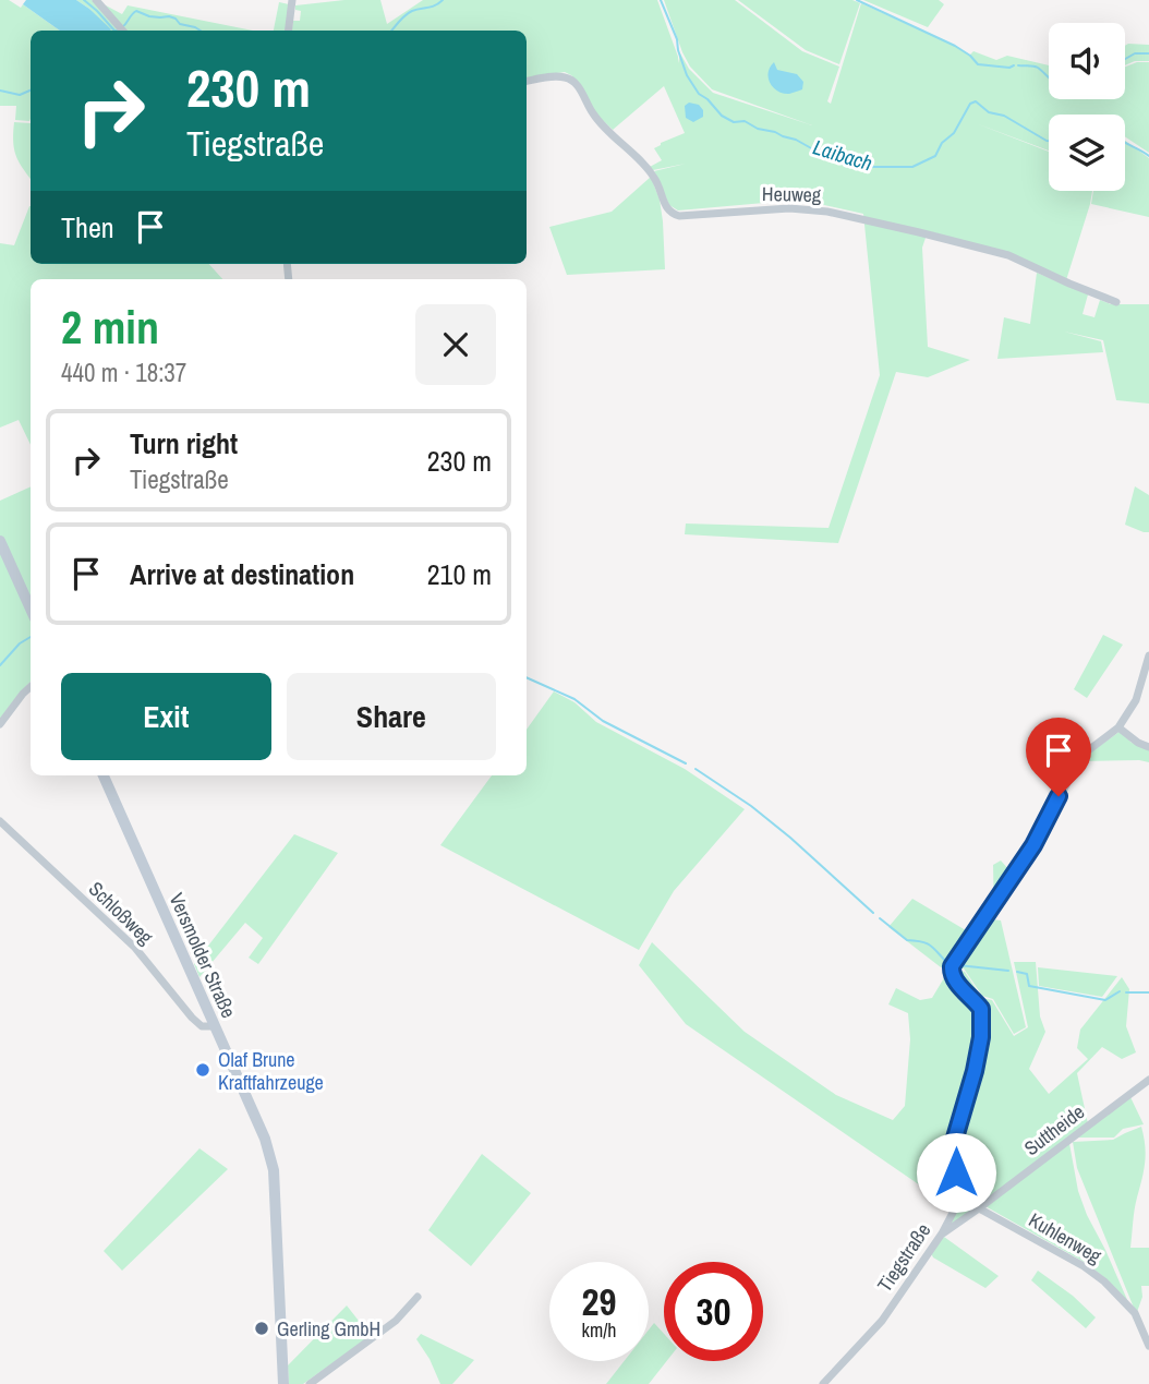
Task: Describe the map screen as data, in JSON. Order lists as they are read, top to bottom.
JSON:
{
  "streets": {
    "main road": ["Versmolder Straße"],
    "street": [
      "Heuweg",
      "Schloßweg",
      "Suttheide",
      "Kuhlenweg",
      "Tiegstraße"
    ]
  },
  "crossings": [
    ["Schloßweg", "Versmolder Straße"],
    ["Suttheide", "Kuhlenweg"],
    ["Suttheide", "Tiegstraße"]
  ],
  "water": ["Laibach"],
  "places": ["Olaf Brune Kraftfahrzeuge", "Gerling GmbH"],
  "page": {
    "turn": ["230 m", "Tiegstraße"],
    "then": "Then",
    "heading": ["2 min", "440 m · 18:37"],
    "list": [
      {
        "name": "Turn right",
        "note": "Tiegstraße",
        "value": "230 m"
      },
      {
        "name": "Arrive at destination",
        "value": "210 m"
      }
    ],
    "buttons": ["Exit", "Share"],
    "speed": "29 km/h",
    "limit": "30"
  }
}
